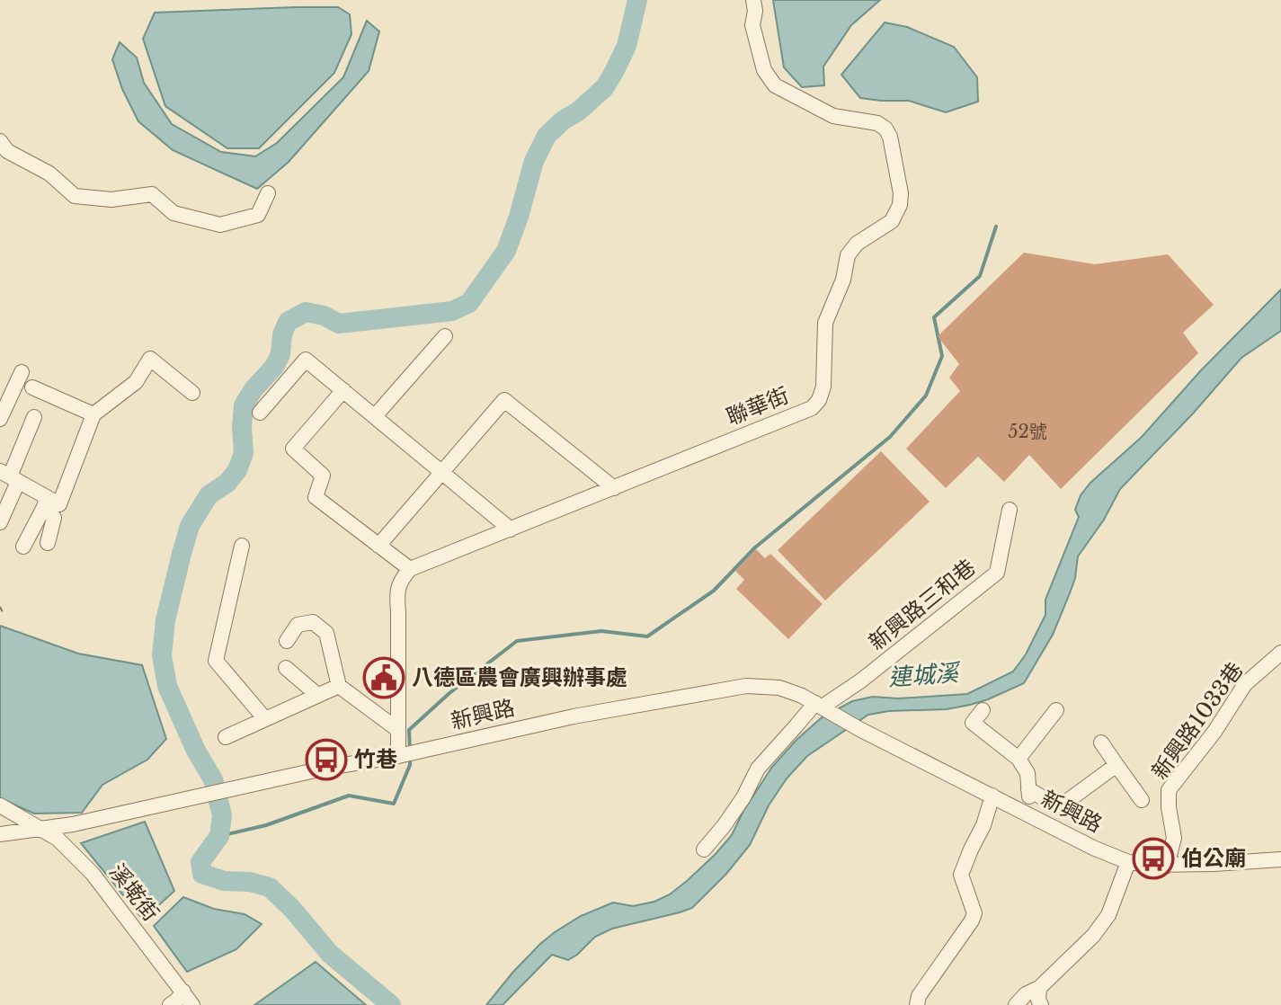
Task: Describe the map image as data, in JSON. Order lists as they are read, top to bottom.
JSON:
{
  "streets": {
    "street": [
      "聯華街",
      "新興路三和巷",
      "新興路",
      "新興路1033巷",
      "溪墘街"
    ]
  },
  "crossings": [
    ["新興路三和巷", "新興路"],
    ["新興路", "新興路1033巷"],
    ["新興路", "溪墘街"]
  ],
  "water": ["連城溪"],
  "places": {
    "public building": ["八德區農會廣興辦事處"],
    "bus stop": ["竹巷", "伯公廟"]
  },
  "house_numbers": ["52號"]
}
